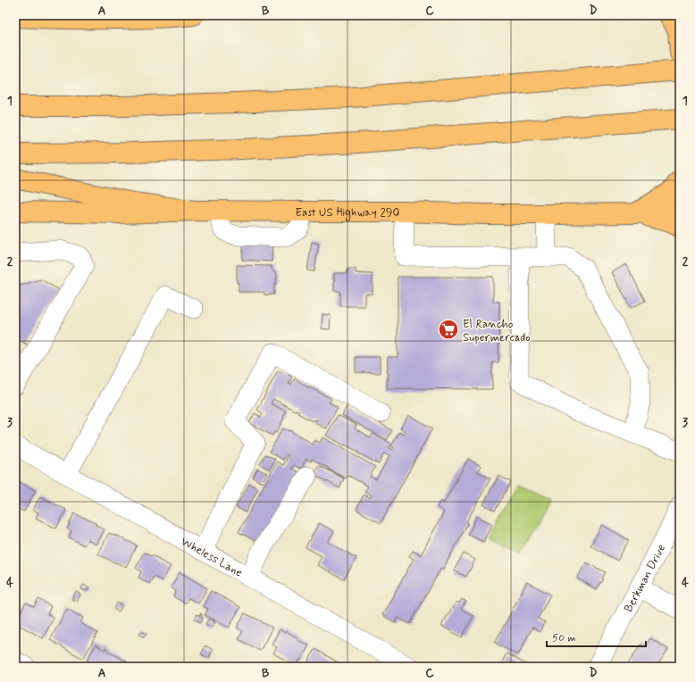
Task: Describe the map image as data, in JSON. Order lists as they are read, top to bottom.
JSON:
{
  "streets": {
    "main road": ["East US Highway 290"],
    "street": ["Wheless Lane", "Berkman Drive"]
  },
  "places": {
    "supermarket": ["El Rancho Supermercado"]
  },
  "scale_bar": "50 m",
  "grid": {
    "columns": [
      "A",
      "B",
      "C",
      "D"
    ],
    "rows": [
      "1",
      "2",
      "3",
      "4"
    ]
  }
}
